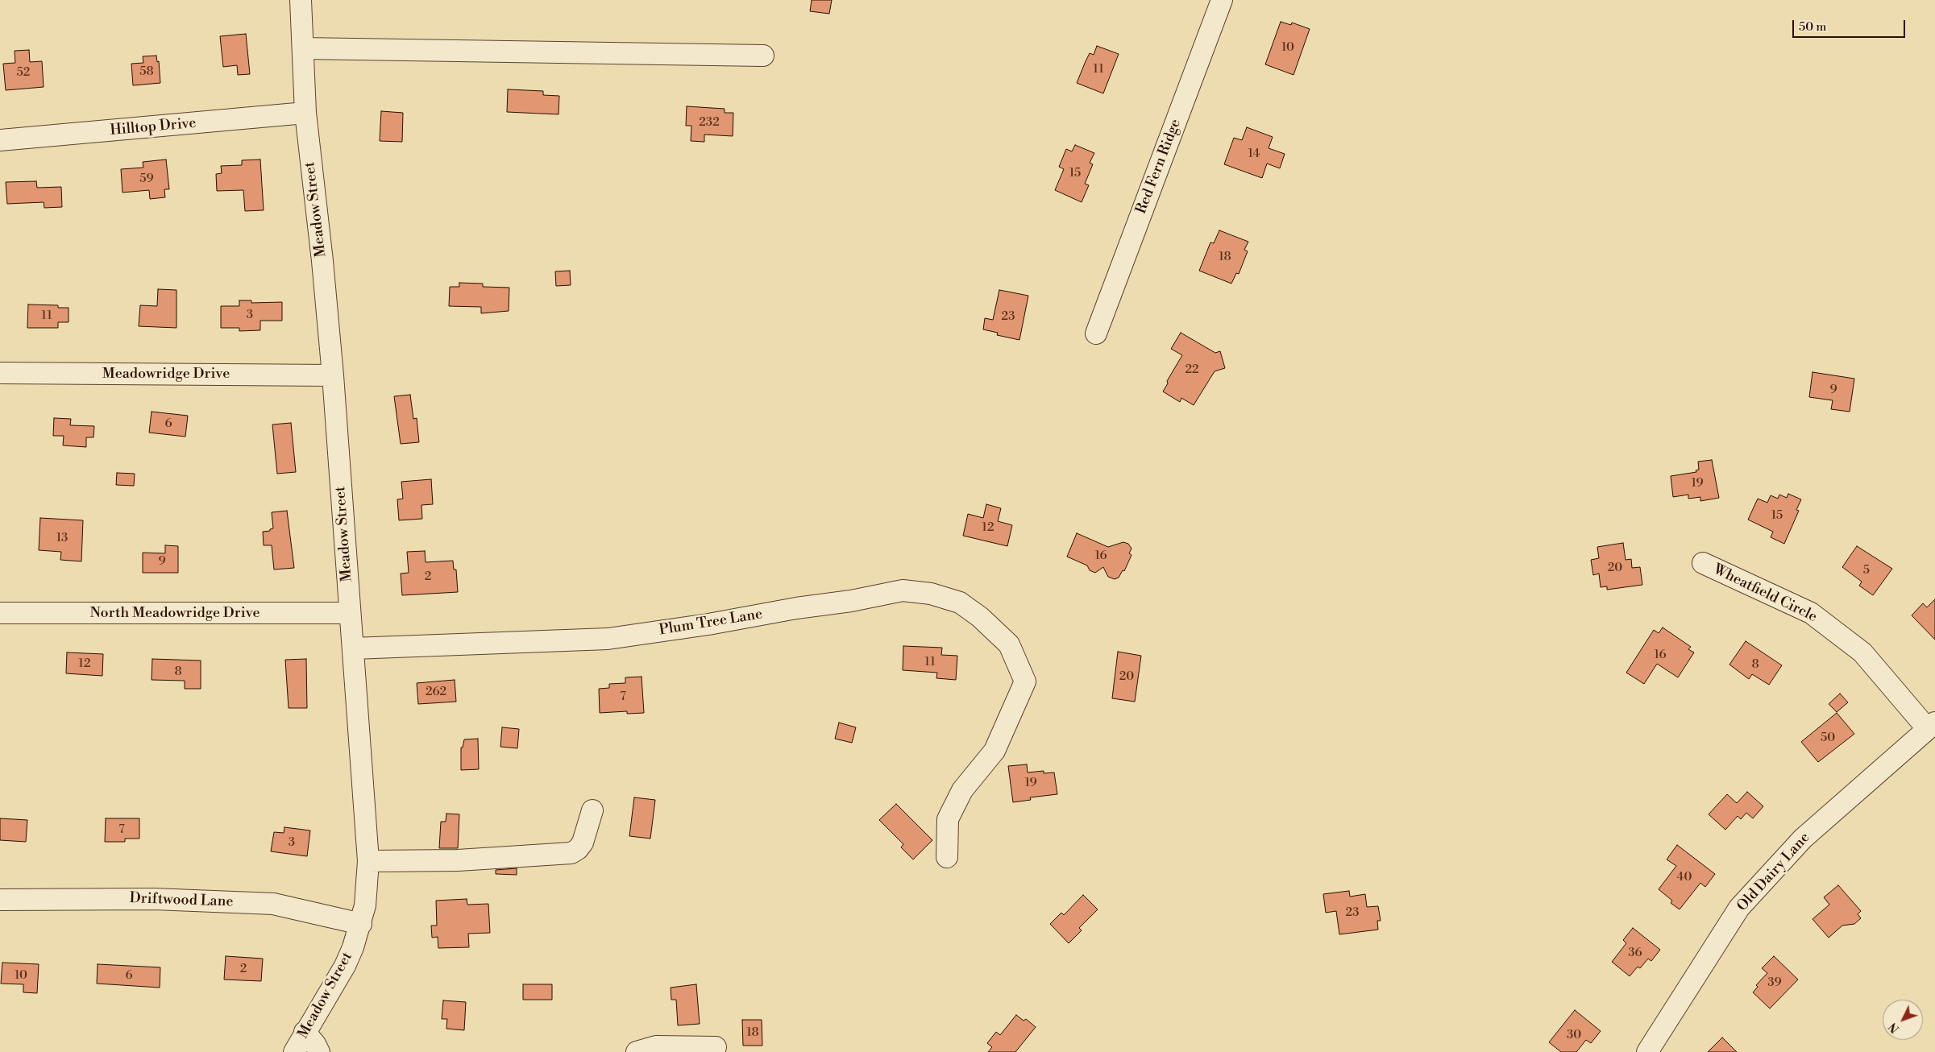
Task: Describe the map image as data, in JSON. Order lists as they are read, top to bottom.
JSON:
{
  "streets": {
    "street": [
      "Hilltop Drive",
      "Red Fern Ridge",
      "Meadow Street",
      "Meadowridge Drive",
      "Wheatfield Circle",
      "North Meadowridge Drive",
      "Plum Tree Lane",
      "Old Dairy Lane",
      "Driftwood Lane"
    ]
  },
  "crossings": [
    ["Hilltop Drive", "Meadow Street"],
    ["Meadow Street", "Meadowridge Drive"],
    ["Meadow Street", "North Meadowridge Drive"],
    ["Meadow Street", "Plum Tree Lane"],
    ["Meadow Street", "Driftwood Lane"],
    ["Wheatfield Circle", "Old Dairy Lane"]
  ],
  "house_numbers": [
    "10",
    "11",
    "58",
    "52",
    "232",
    "14",
    "15",
    "59",
    "18",
    "3",
    "11",
    "23",
    "22",
    "9",
    "6",
    "19",
    "15",
    "12",
    "13",
    "16",
    "9",
    "20",
    "5",
    "2",
    "16",
    "11",
    "12",
    "8",
    "8",
    "20",
    "262",
    "7",
    "50",
    "19",
    "7",
    "3",
    "40",
    "23",
    "36",
    "2",
    "10",
    "6",
    "39",
    "18",
    "30"
  ],
  "scale_bar": "50 m",
  "north": "bottom left"
}
